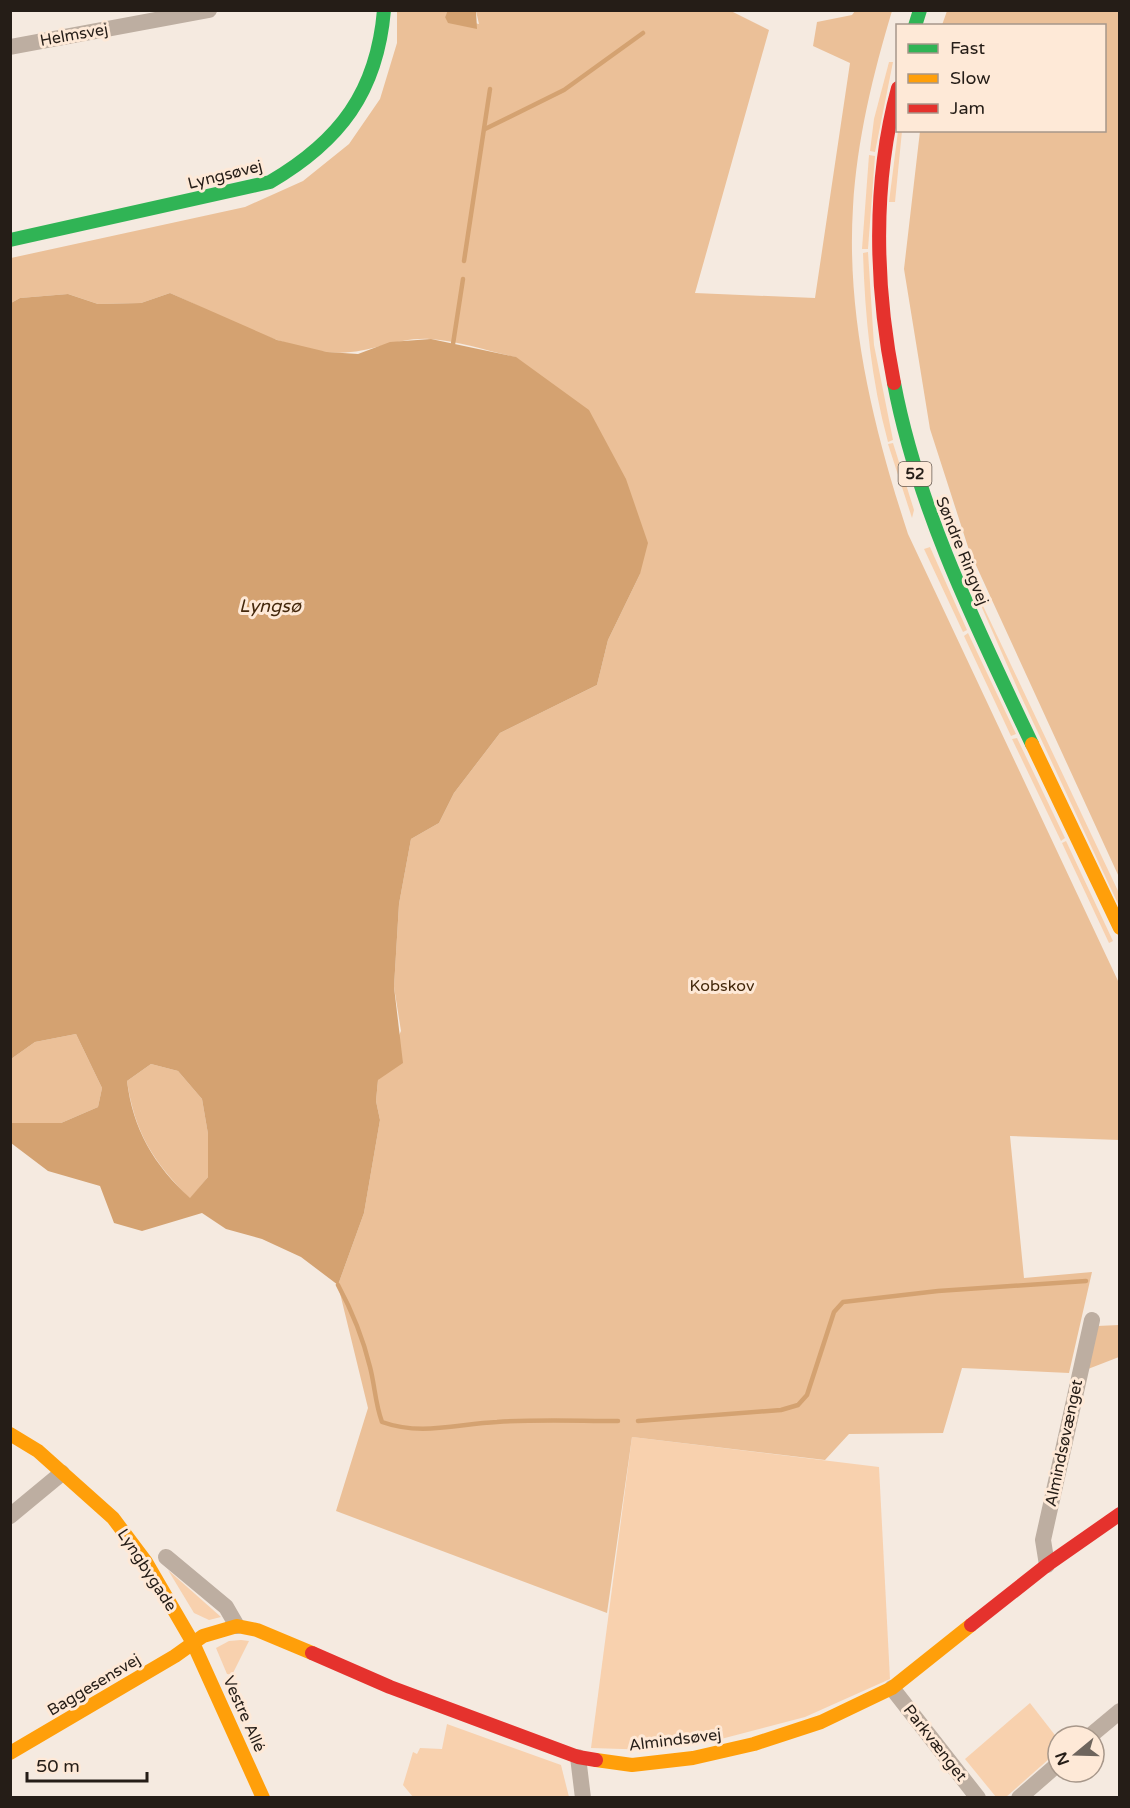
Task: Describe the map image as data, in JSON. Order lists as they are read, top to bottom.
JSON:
{
  "streets": {
    "street": [
      "Helmsvej",
      "Lyngsøvej",
      "52",
      "Søndre Ringvej",
      "Almindsøvænget",
      "Lyngbygade",
      "Baggesensvej",
      "Vestre Allé",
      "Almindsøvej",
      "Parkvænget"
    ]
  },
  "crossings": [
    ["Almindsøvænget", "Almindsøvej"],
    ["Lyngbygade", "Baggesensvej"],
    ["Lyngbygade", "Vestre Allé"],
    ["Lyngbygade", "Almindsøvej"],
    ["Baggesensvej", "Vestre Allé"],
    ["Almindsøvej", "Parkvænget"]
  ],
  "water": ["Lyngsø"],
  "parks": ["Kobskov"],
  "legend": ["Fast", "Slow", "Jam"],
  "scale_bar": "50 m",
  "north": "left"
}
